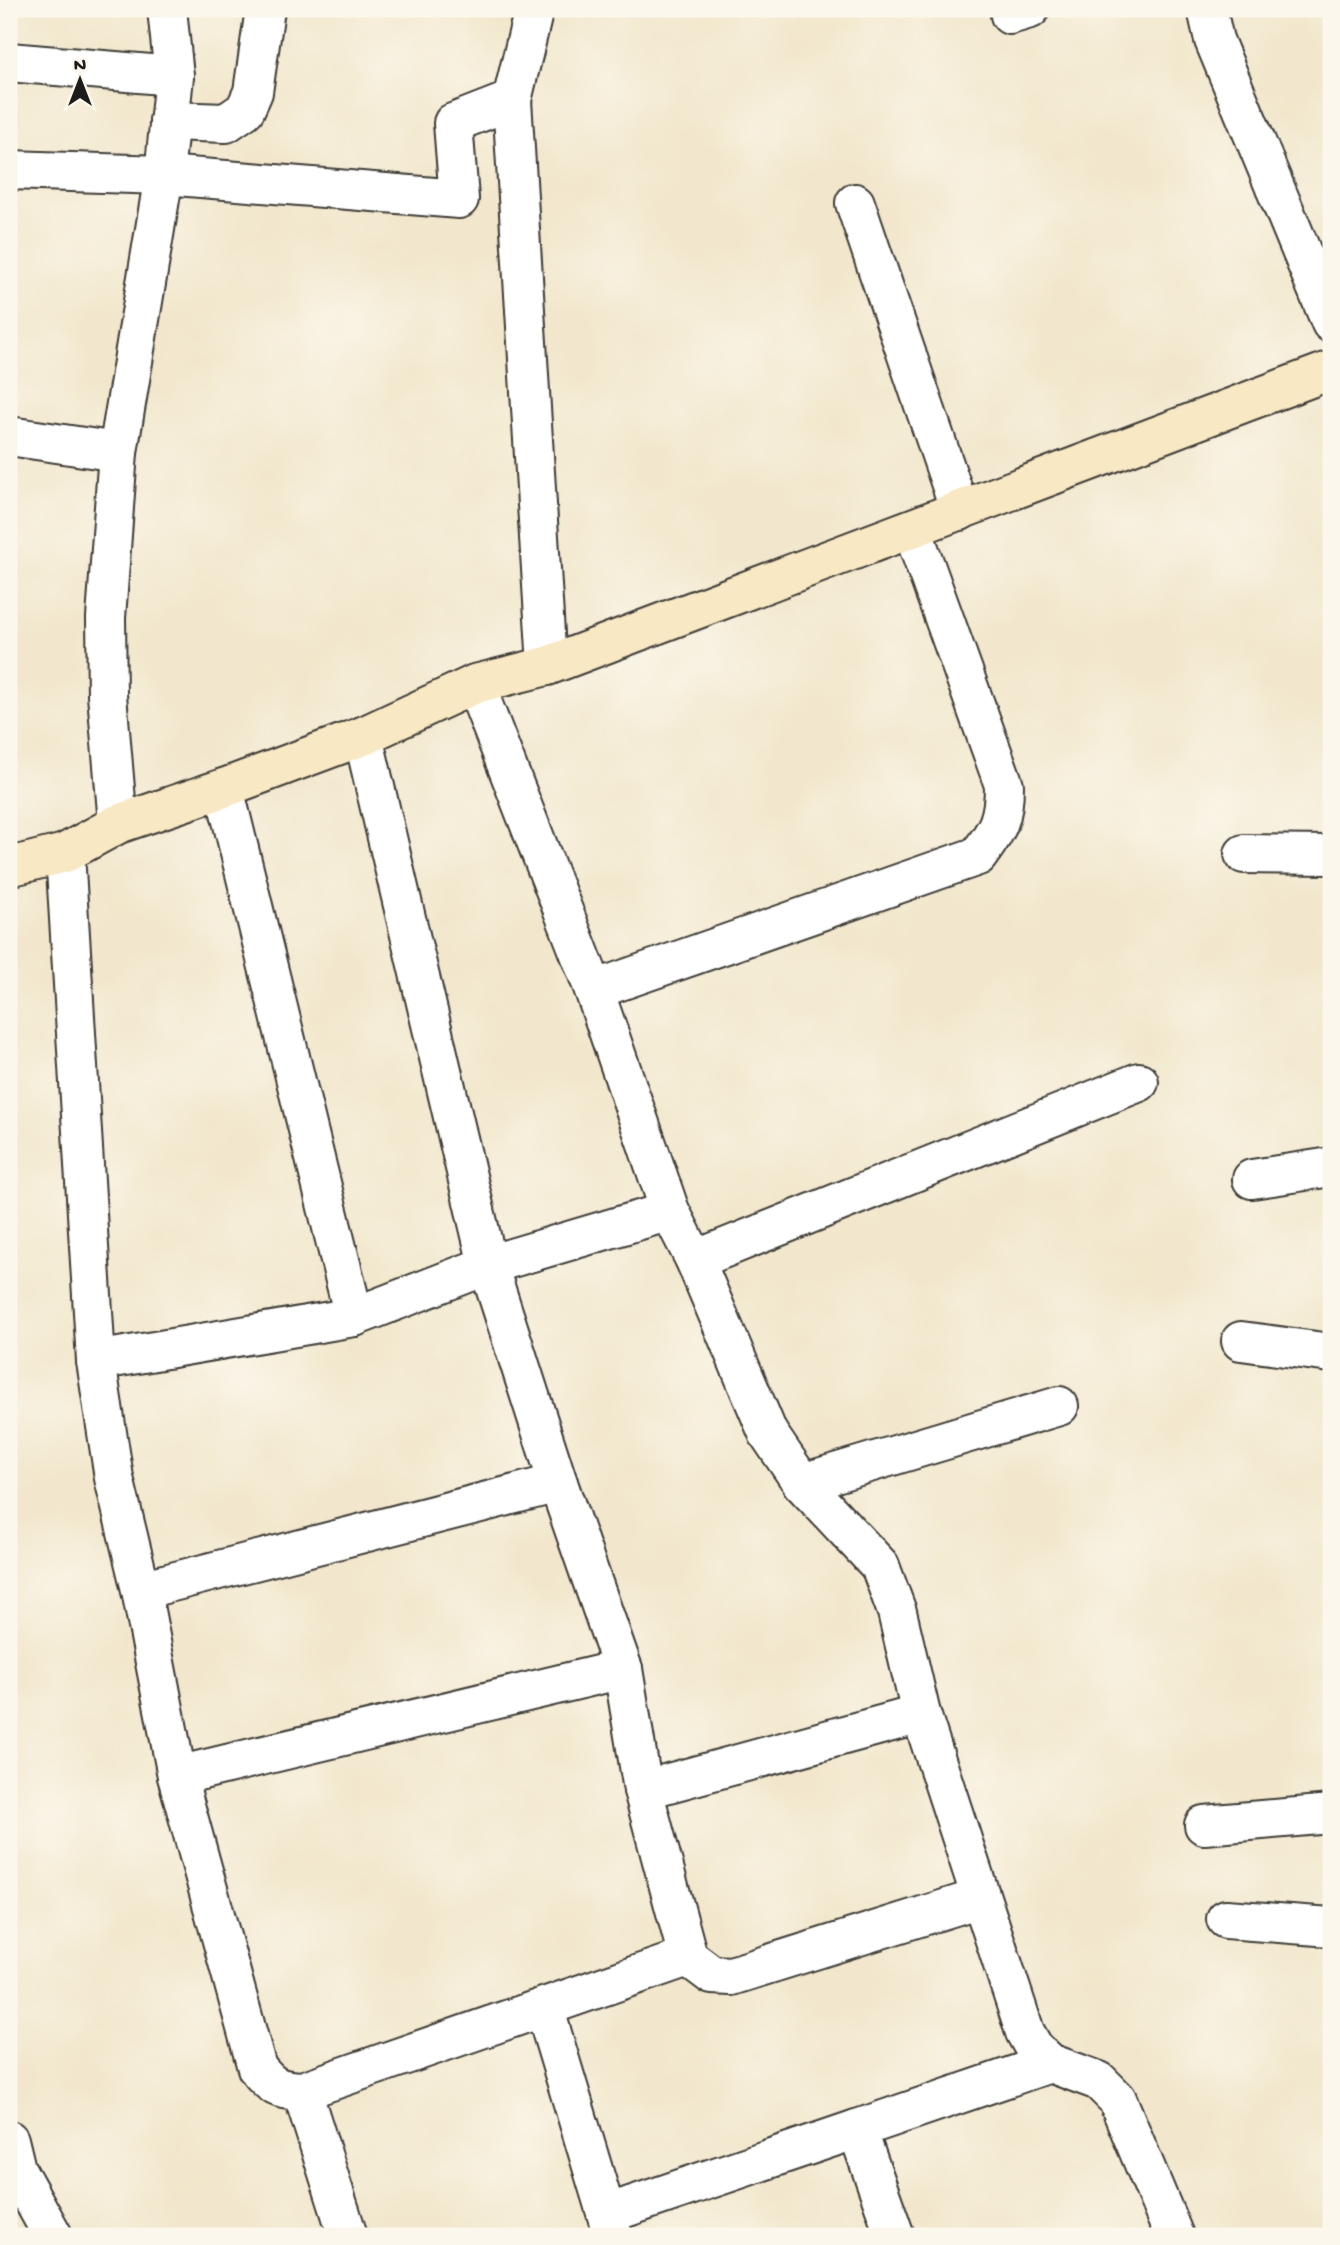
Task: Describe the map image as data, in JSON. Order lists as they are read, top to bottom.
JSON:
{
  "north": "top"
}
